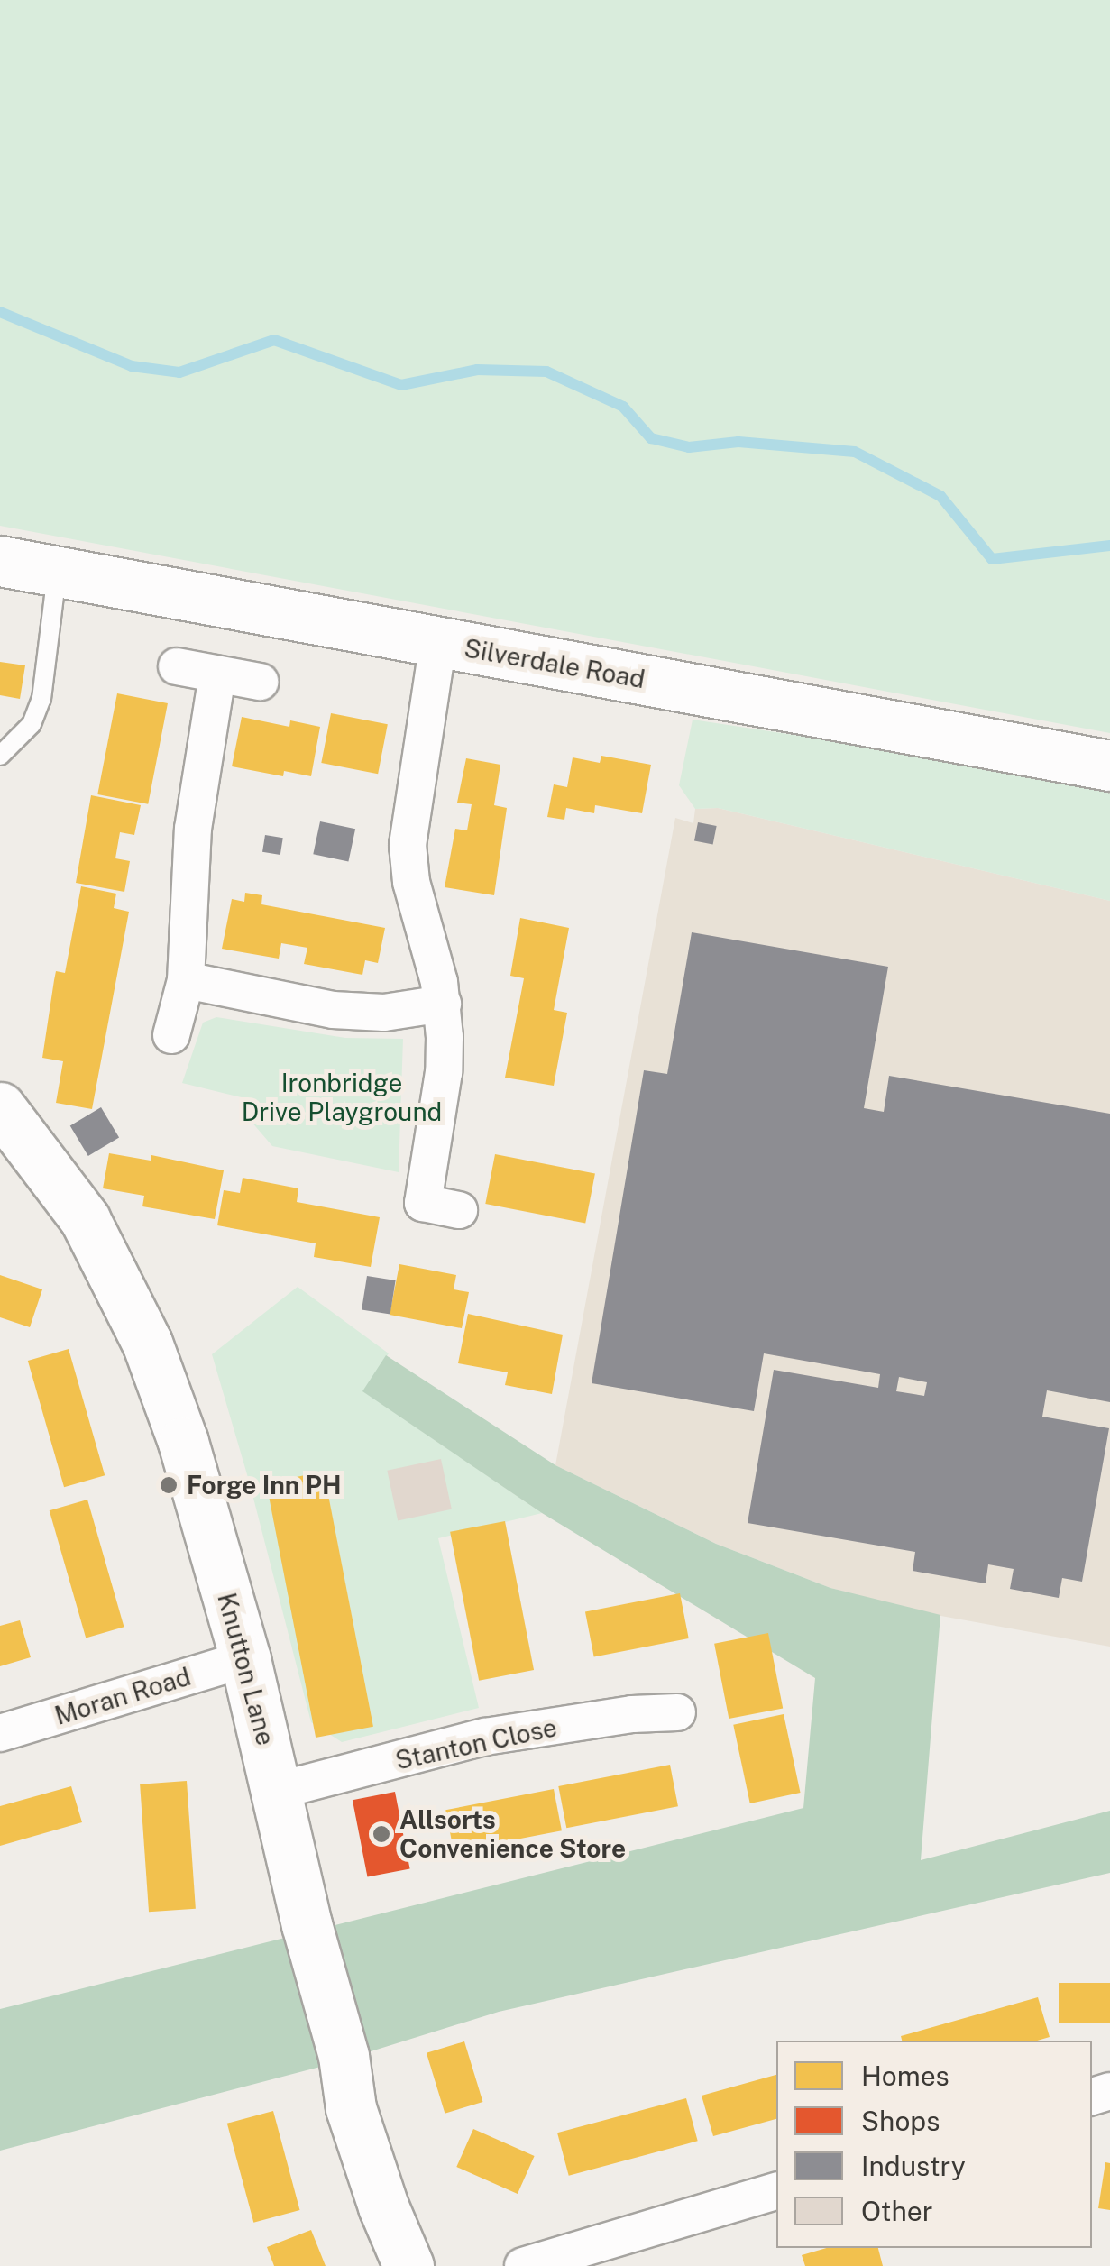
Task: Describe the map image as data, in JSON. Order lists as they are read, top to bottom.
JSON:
{
  "streets": {
    "main road": ["Silverdale Road", "Knutton Lane"],
    "street": ["Moran Road", "Stanton Close"]
  },
  "crossings": [
    ["Knutton Lane", "Moran Road"],
    ["Knutton Lane", "Stanton Close"]
  ],
  "parks": ["Ironbridge Drive Playground"],
  "places": ["Forge Inn PH", "Allsorts Convenience Store"],
  "legend": [
    "Homes",
    "Shops",
    "Industry",
    "Other"
  ]
}
